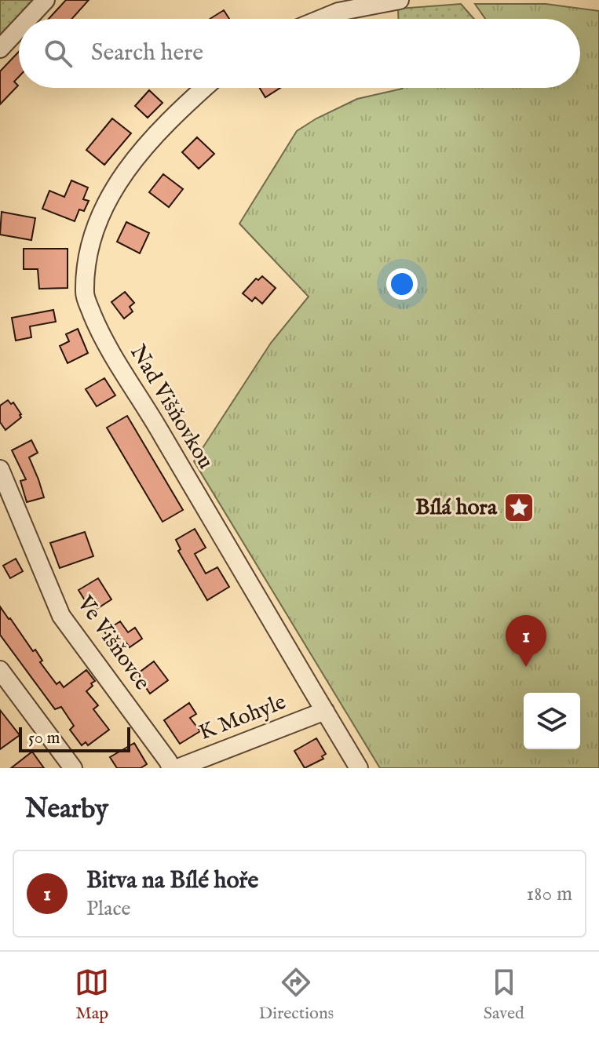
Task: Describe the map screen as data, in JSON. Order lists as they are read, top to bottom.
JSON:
{
  "streets": {
    "street": ["Nad Višňovkou", "Ve Višňovce", "K Mohyle"]
  },
  "crossings": [
    ["Nad Višňovkou", "K Mohyle"]
  ],
  "places": {
    "place": ["Bílá hora"]
  },
  "scale_bar": "50 m",
  "page": {
    "search": "Search here",
    "pins": "1",
    "scale": "50 m",
    "heading": "Nearby",
    "list": [
      {
        "mark": "1",
        "name": "Bitva na Bílé hoře",
        "note": "Place",
        "value": "180 m"
      }
    ],
    "nav": ["Map", "Directions", "Saved"]
  }
}
